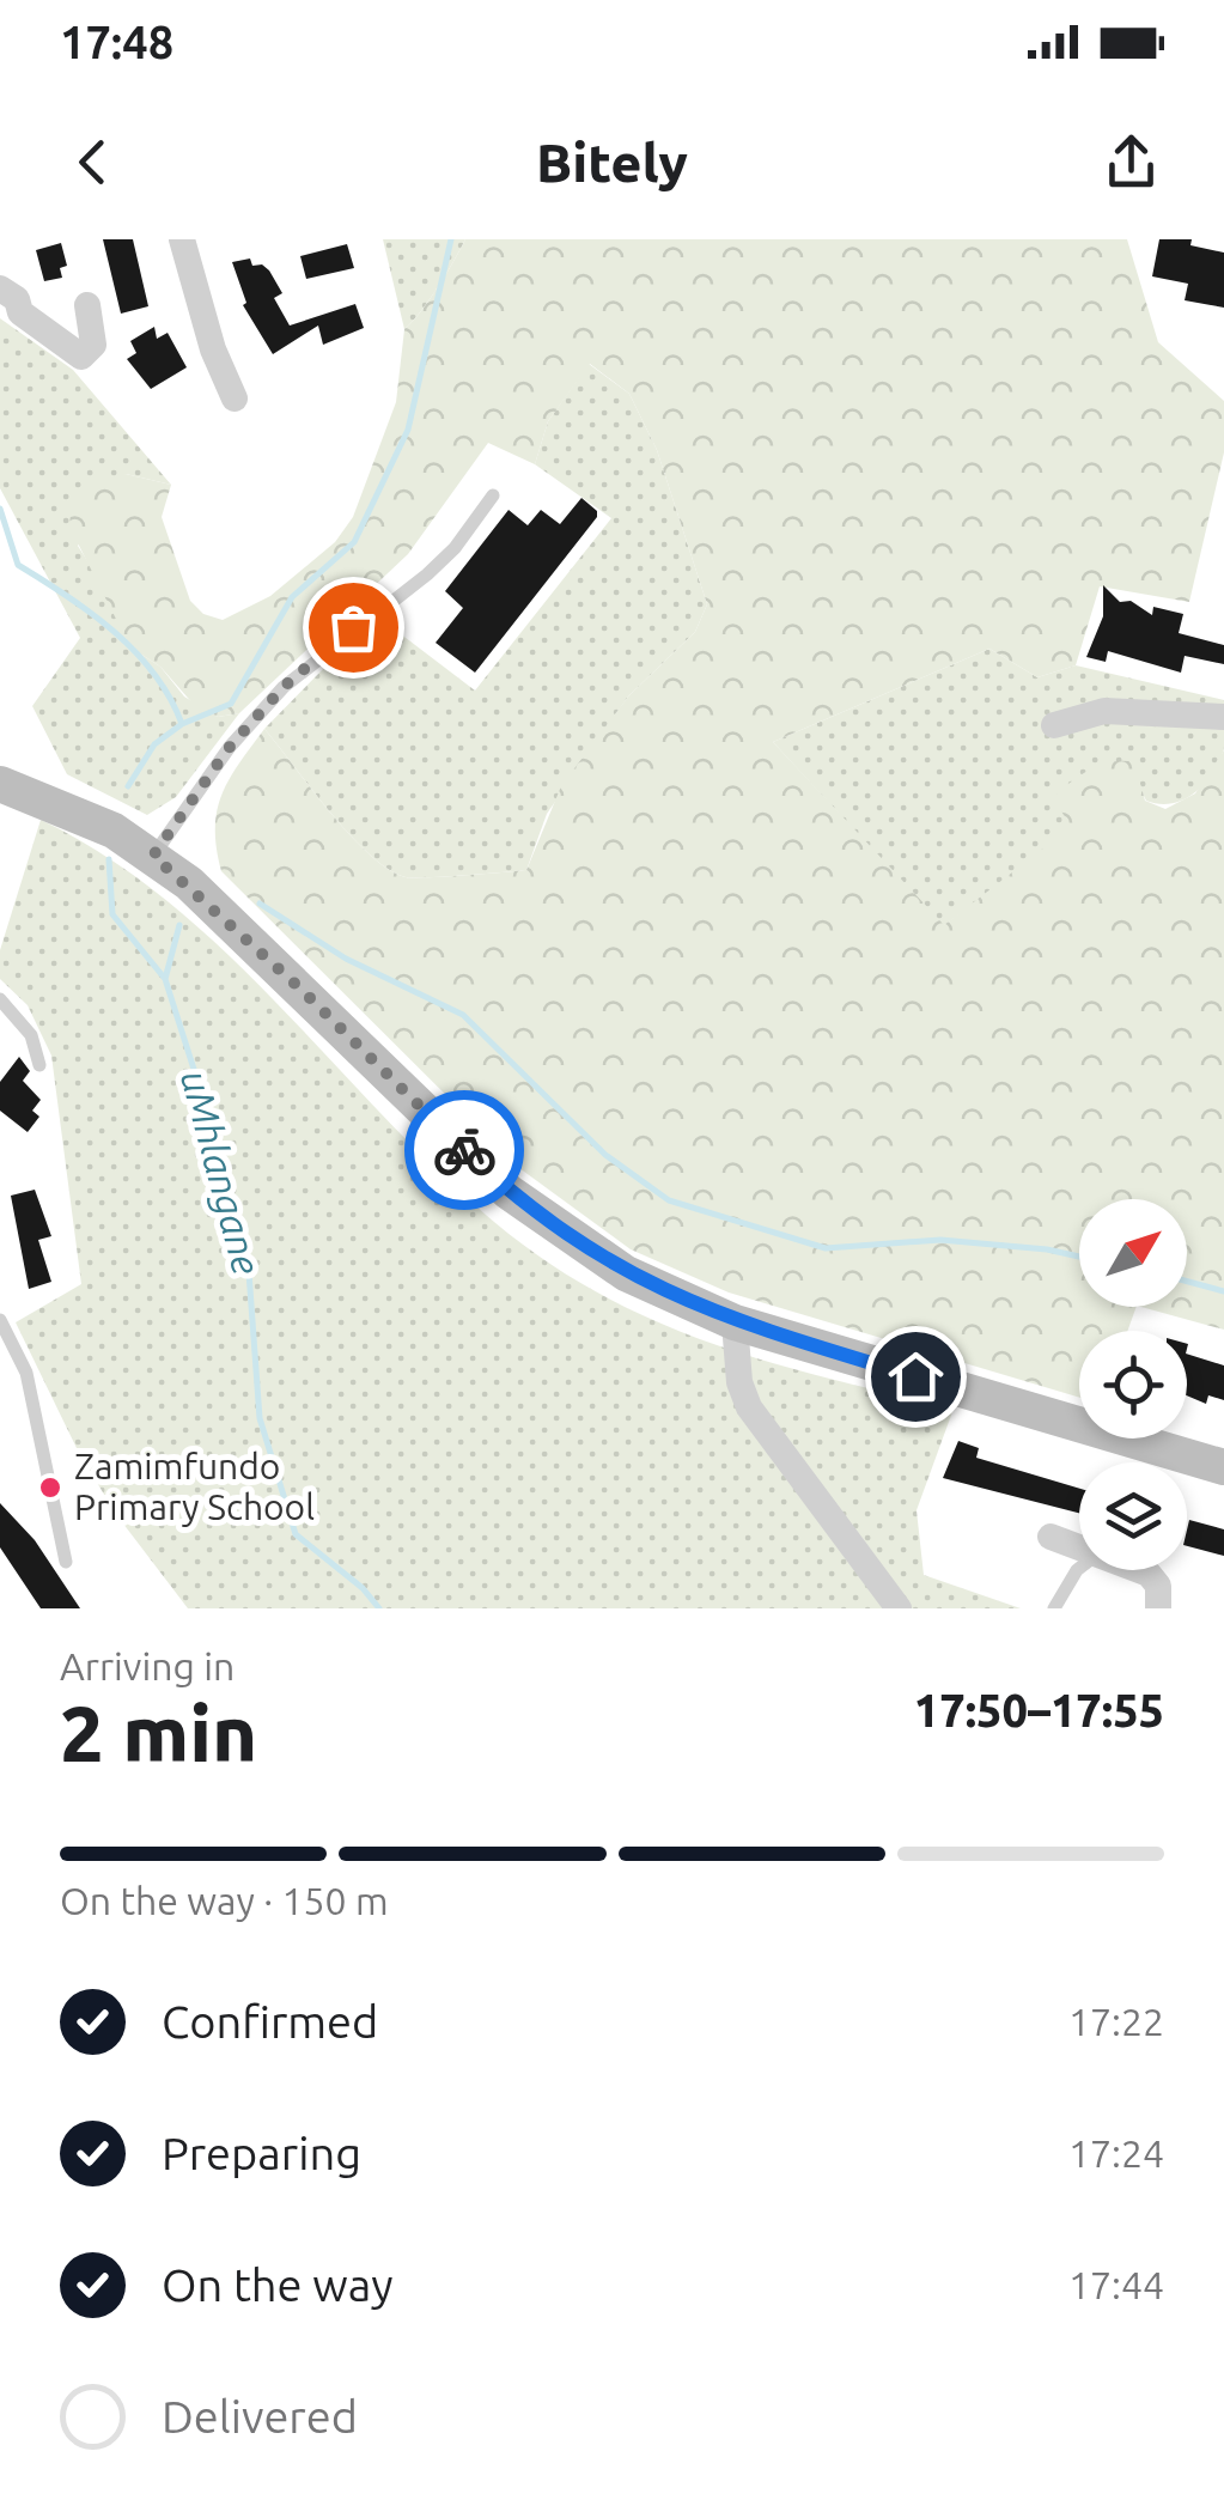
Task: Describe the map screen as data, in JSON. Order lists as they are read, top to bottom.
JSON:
{
  "water": ["uMhlangane"],
  "places": ["Zamimfundo Primary School"],
  "north": "top right",
  "page": {
    "status": "17:48",
    "header": "Bitely",
    "heading": ["2 min", "Arriving in", "17:50–17:55"],
    "bar": "On the way · 150 m",
    "list": [
      ["Confirmed", "17:22"],
      ["Preparing", "17:24"],
      ["On the way", "17:44"],
      "Delivered"
    ]
  }
}
